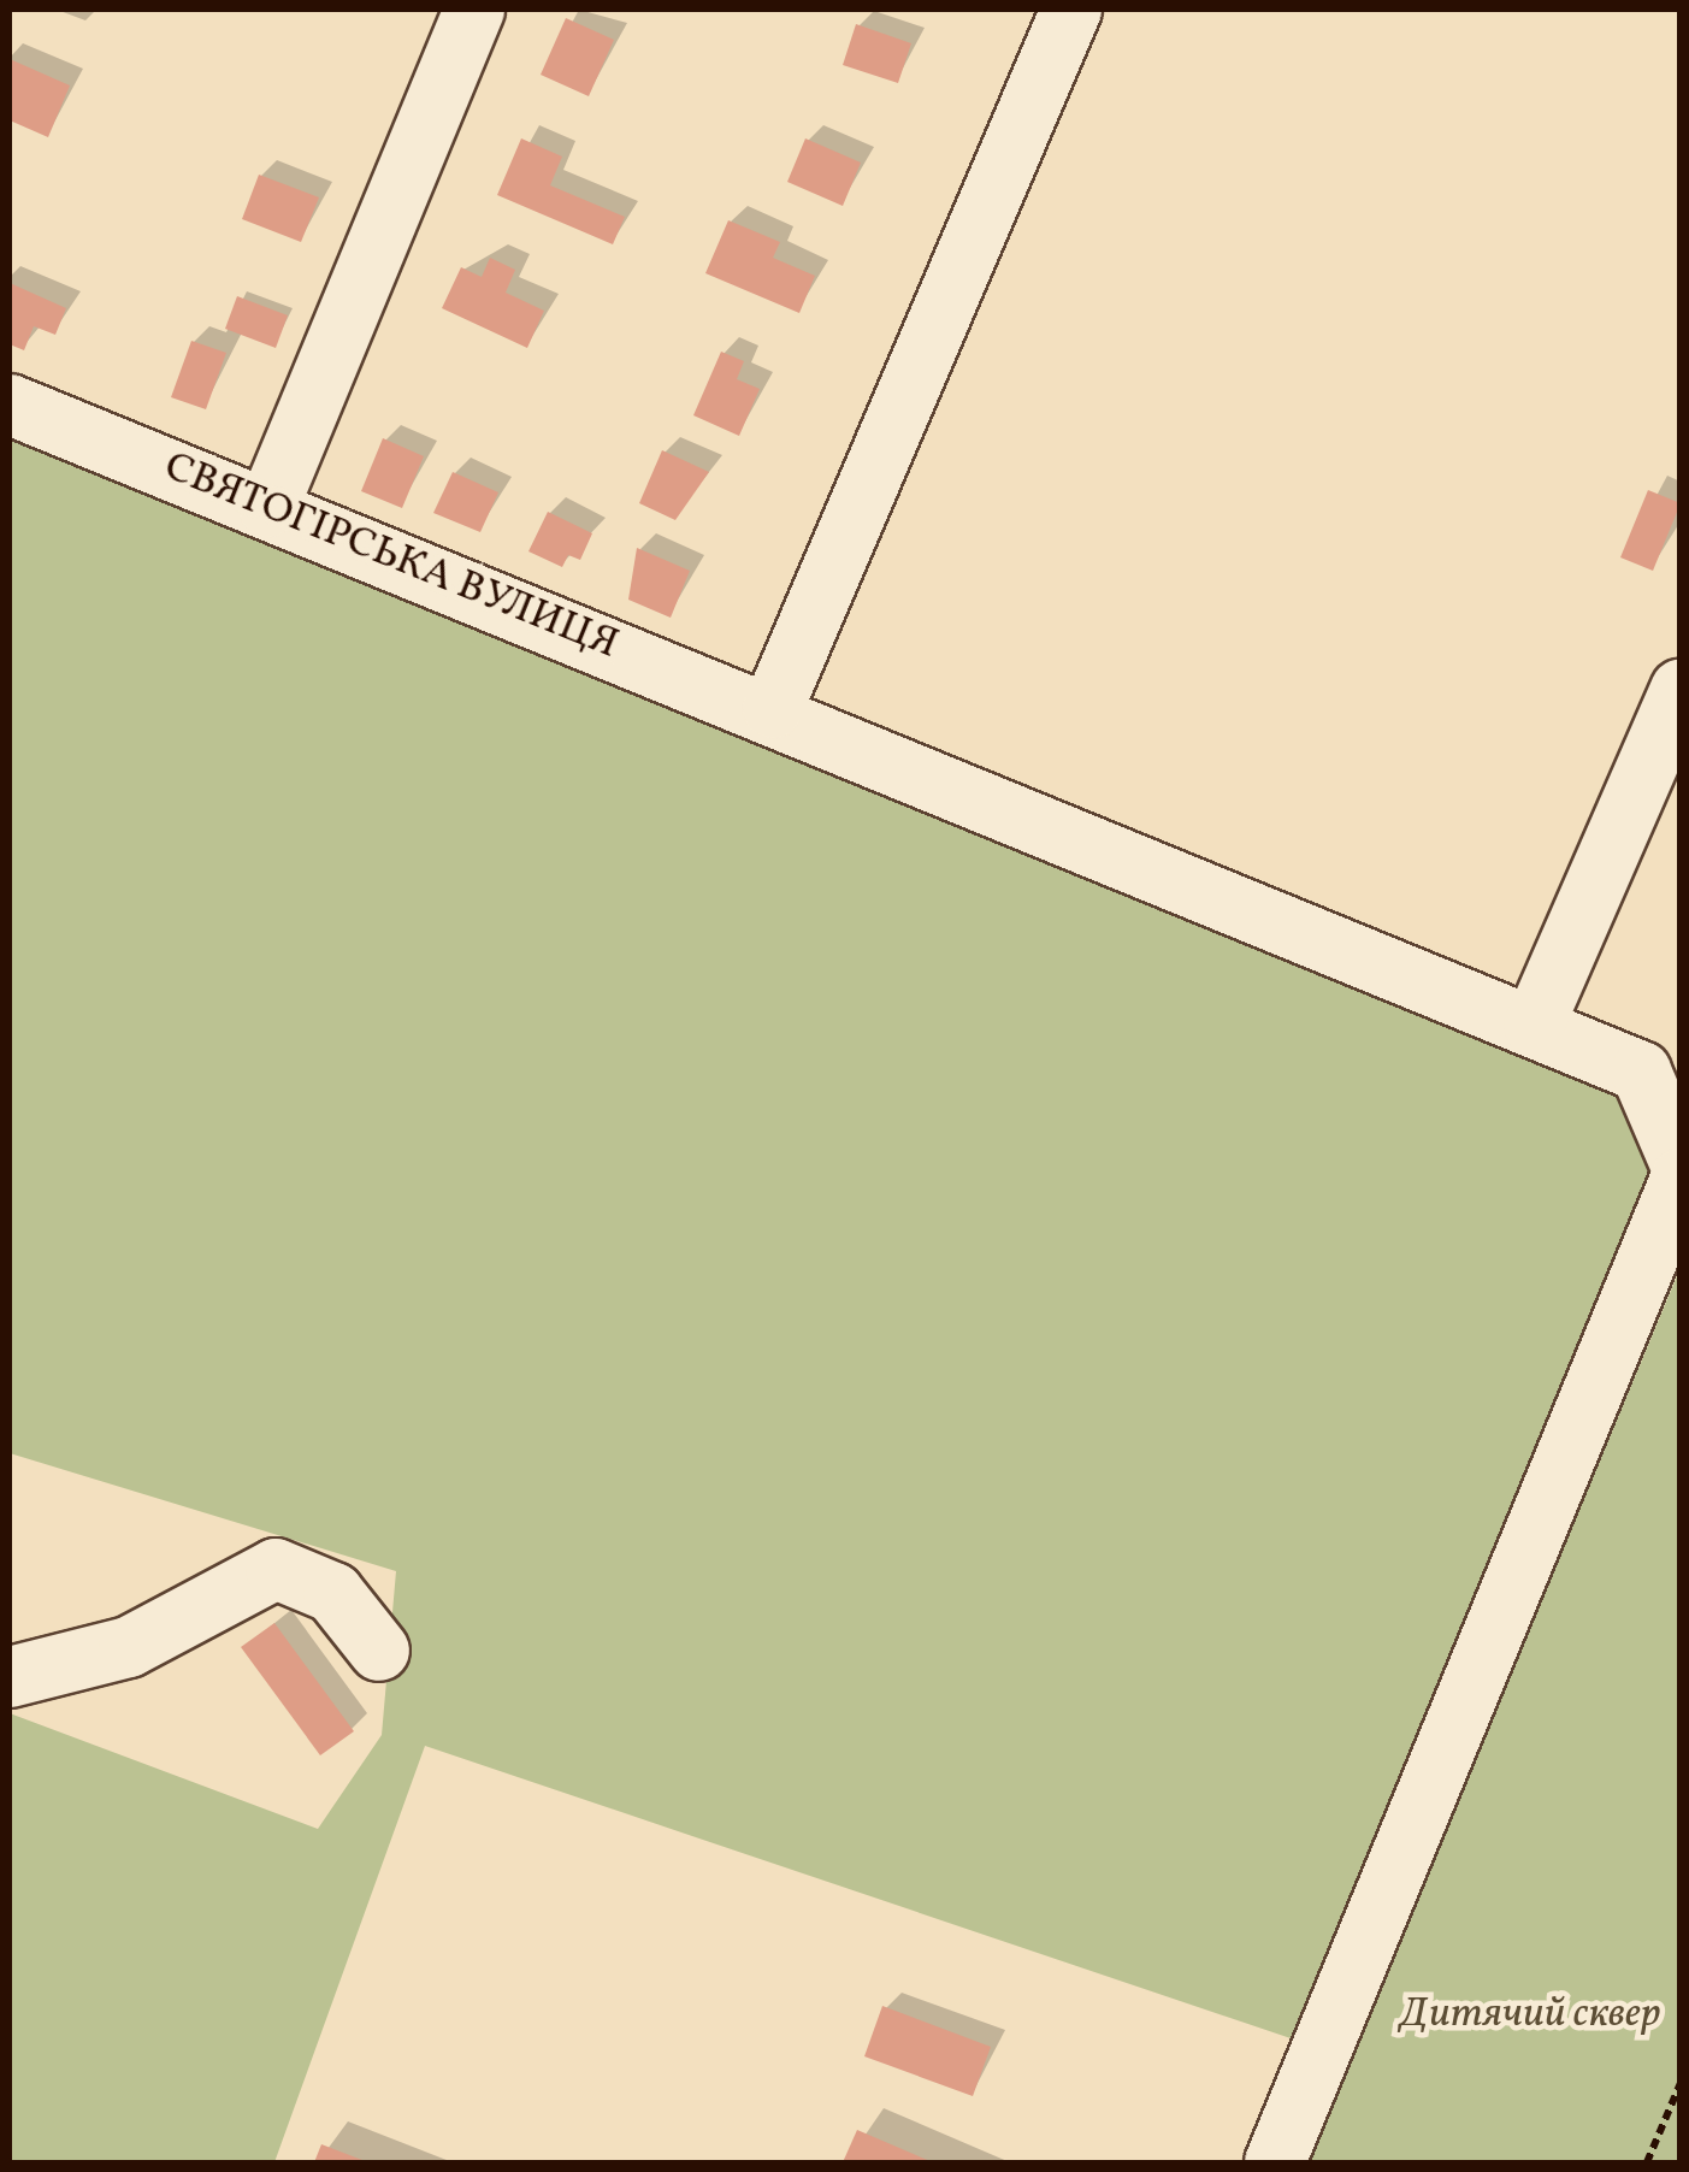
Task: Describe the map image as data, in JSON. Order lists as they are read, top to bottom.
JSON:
{
  "streets": {
    "street": ["СВЯТОГІРСЬКА ВУЛИЦЯ"]
  },
  "parks": ["Дитячий сквер"]
}
